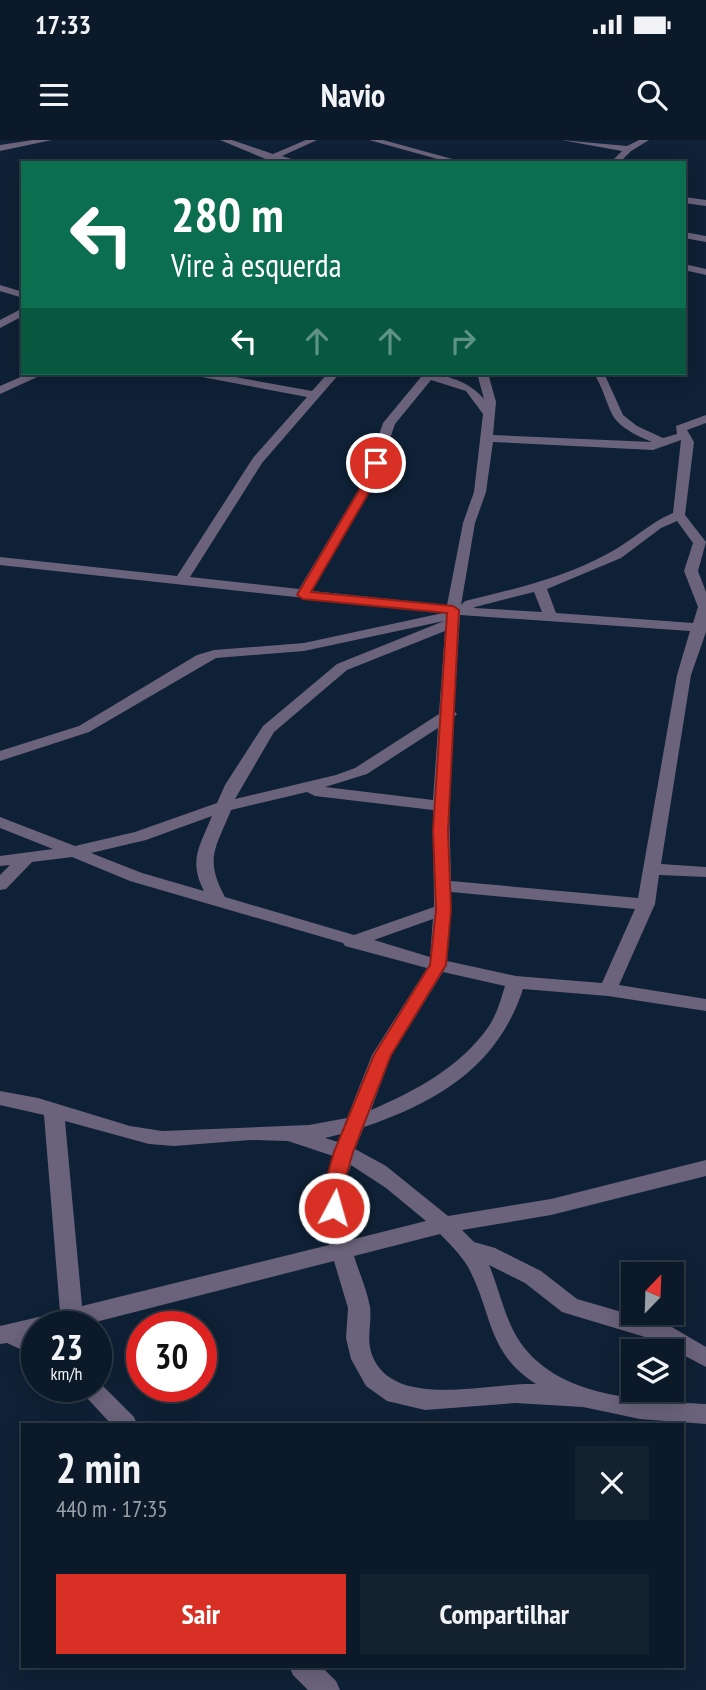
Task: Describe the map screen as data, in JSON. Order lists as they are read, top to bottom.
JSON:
{
  "north": "top right",
  "page": {
    "status": "17:33",
    "header": "Navio",
    "turn": ["280 m", "Vire à esquerda"],
    "speed": "23 km/h",
    "limit": "30",
    "heading": ["2 min", "440 m · 17:35"],
    "buttons": ["Sair", "Compartilhar"]
  }
}
